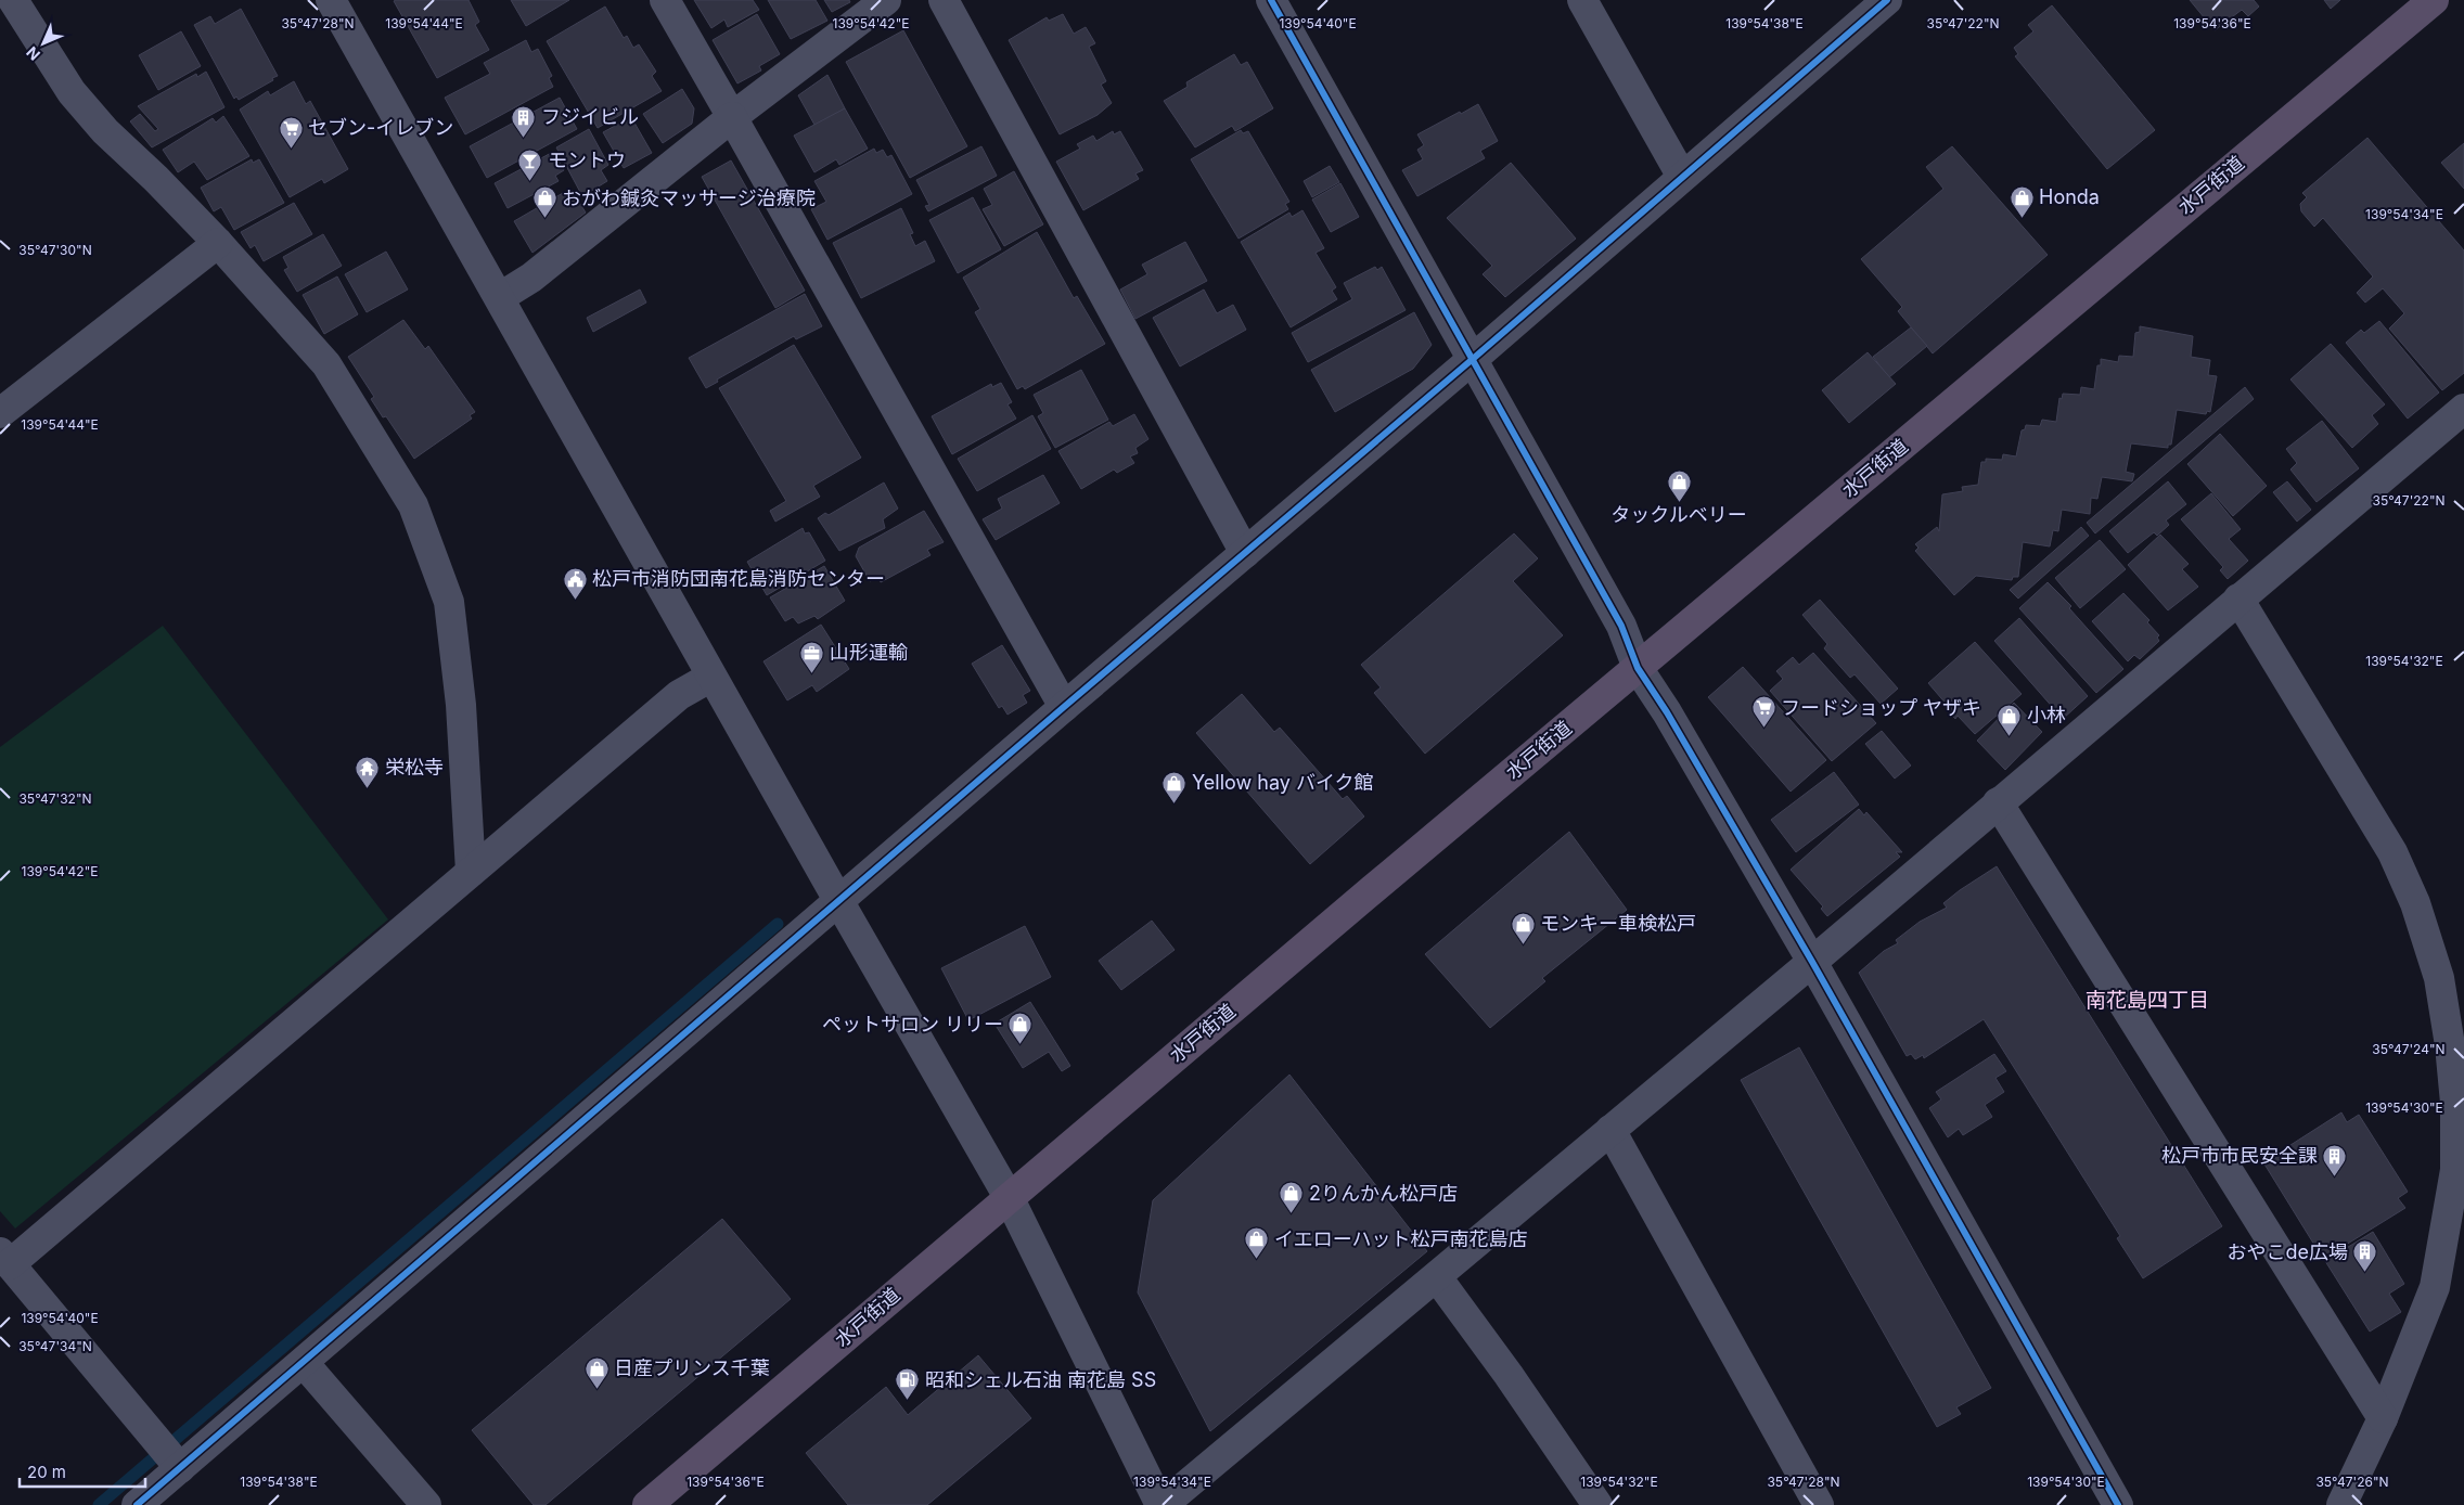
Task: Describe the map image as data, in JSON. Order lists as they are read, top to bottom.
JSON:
{
  "streets": {
    "highway": ["水戸街道"]
  },
  "districts": ["南花島四丁目"],
  "places": {
    "building": ["フジイビル", "松戸市市民安全課", "おやこde広場"],
    "supermarket": ["セブン-イレブン", "フードショップ ヤザキ"],
    "bar": ["モントウ"],
    "shop": [
      "Honda",
      "おがわ鍼灸マッサージ治療院",
      "タックルベリー",
      "小林",
      "Yellow hay バイク館",
      "モンキー車検松戸",
      "ペットサロン リリー",
      "2りんかん松戸店",
      "イエローハット松戸南花島店",
      "日産プリンス千葉"
    ],
    "public building": ["松戸市消防団南花島消防センター"],
    "office": ["山形運輸"],
    "temple": ["栄松寺"],
    "fuel station": ["昭和シェル石油 南花島 SS"]
  },
  "scale_bar": "20 m",
  "north": "bottom left",
  "coordinates": [
    "35°47'28\"N",
    "139°54'44\"E",
    "139°54'42\"E",
    "139°54'40\"E",
    "139°54'38\"E",
    "35°47'22\"N",
    "139°54'36\"E",
    "139°54'34\"E",
    "35°47'30\"N",
    "139°54'32\"E",
    "35°47'32\"N",
    "35°47'24\"N",
    "139°54'30\"E",
    "35°47'34\"N",
    "35°47'26\"N"
  ]
}
